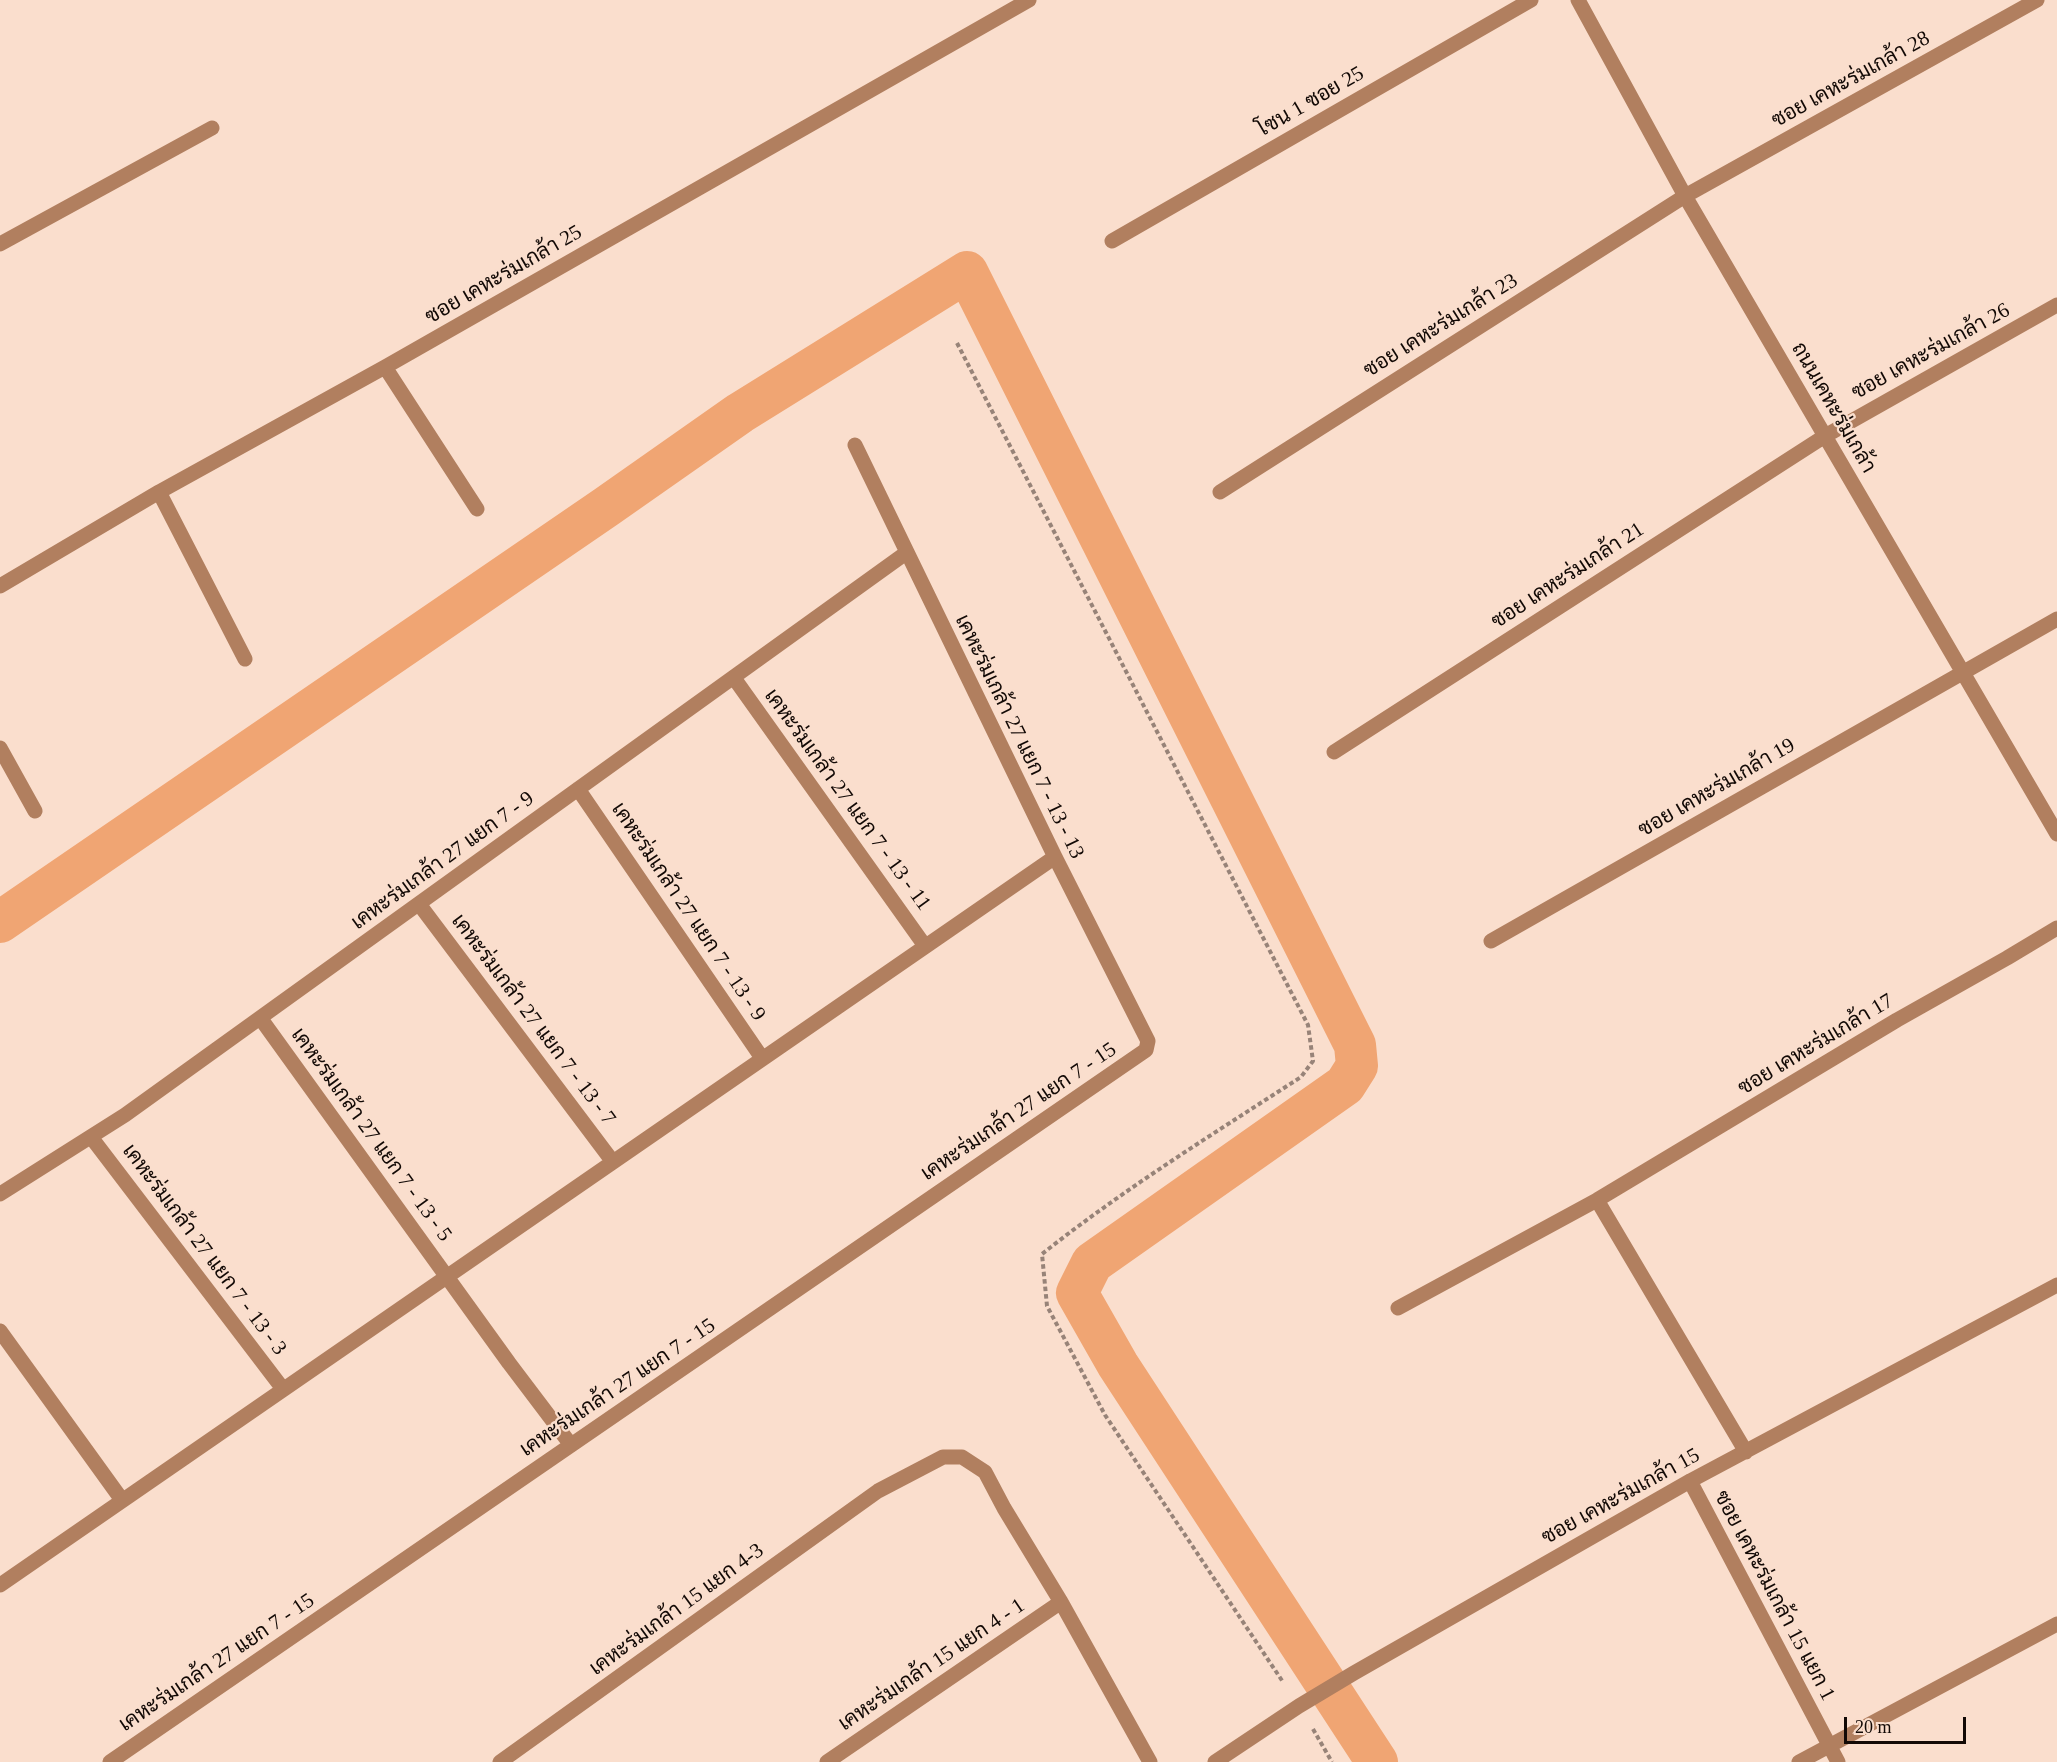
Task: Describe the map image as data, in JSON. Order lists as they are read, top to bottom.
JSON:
{
  "streets": {
    "street": [
      "ซอย เคหะร่มเกล้า 28",
      "โซน 1 ซอย 25",
      "ซอย เคหะร่มเกล้า 25",
      "ซอย เคหะร่มเกล้า 23",
      "ซอย เคหะร่มเกล้า 26",
      "ถนนเคหะร่มเกล้า",
      "ซอย เคหะร่มเกล้า 21",
      "เคหะร่มเกล้า 27 แยก 7 - 13 - 13",
      "ซอย เคหะร่มเกล้า 19",
      "เคหะร่มเกล้า 27 แยก 7 - 13 - 11",
      "เคหะร่มเกล้า 27 แยก 7 - 9",
      "เคหะร่มเกล้า 27 แยก 7 - 13 - 9",
      "เคหะร่มเกล้า 27 แยก 7 - 13 - 7",
      "ซอย เคหะร่มเกล้า 17",
      "เคหะร่มเกล้า 27 แยก 7 - 15",
      "เคหะร่มเกล้า 27 แยก 7 - 13 - 5",
      "เคหะร่มเกล้า 27 แยก 7 - 13 - 3",
      "ซอย เคหะร่มเกล้า 15",
      "ซอย เคหะร่มเกล้า 15 แยก 1",
      "เคหะร่มเกล้า 15 แยก 4-3",
      "เคหะร่มเกล้า 15 แยก 4 - 1"
    ]
  },
  "crossings": [
    ["ซอย เคหะร่มเกล้า 28", "ซอย เคหะร่มเกล้า 23"],
    ["ซอย เคหะร่มเกล้า 28", "ถนนเคหะร่มเกล้า"],
    ["ซอย เคหะร่มเกล้า 23", "ถนนเคหะร่มเกล้า"],
    ["ซอย เคหะร่มเกล้า 26", "ถนนเคหะร่มเกล้า"],
    ["ซอย เคหะร่มเกล้า 26", "ซอย เคหะร่มเกล้า 21"],
    ["ถนนเคหะร่มเกล้า", "ซอย เคหะร่มเกล้า 21"],
    ["ถนนเคหะร่มเกล้า", "ซอย เคหะร่มเกล้า 19"],
    ["เคหะร่มเกล้า 27 แยก 7 - 13 - 13", "เคหะร่มเกล้า 27 แยก 7 - 9"],
    ["เคหะร่มเกล้า 27 แยก 7 - 13 - 13", "เคหะร่มเกล้า 27 แยก 7 - 15"],
    ["เคหะร่มเกล้า 27 แยก 7 - 13 - 11", "เคหะร่มเกล้า 27 แยก 7 - 9"],
    ["เคหะร่มเกล้า 27 แยก 7 - 9", "เคหะร่มเกล้า 27 แยก 7 - 13 - 9"],
    ["เคหะร่มเกล้า 27 แยก 7 - 9", "เคหะร่มเกล้า 27 แยก 7 - 13 - 7"],
    ["เคหะร่มเกล้า 27 แยก 7 - 9", "เคหะร่มเกล้า 27 แยก 7 - 13 - 5"],
    ["เคหะร่มเกล้า 27 แยก 7 - 9", "เคหะร่มเกล้า 27 แยก 7 - 13 - 3"],
    ["เคหะร่มเกล้า 27 แยก 7 - 15", "เคหะร่มเกล้า 27 แยก 7 - 13 - 5"],
    ["ซอย เคหะร่มเกล้า 15", "ซอย เคหะร่มเกล้า 15 แยก 1"],
    ["เคหะร่มเกล้า 15 แยก 4-3", "เคหะร่มเกล้า 15 แยก 4 - 1"]
  ],
  "scale_bar": "20 m"
}
